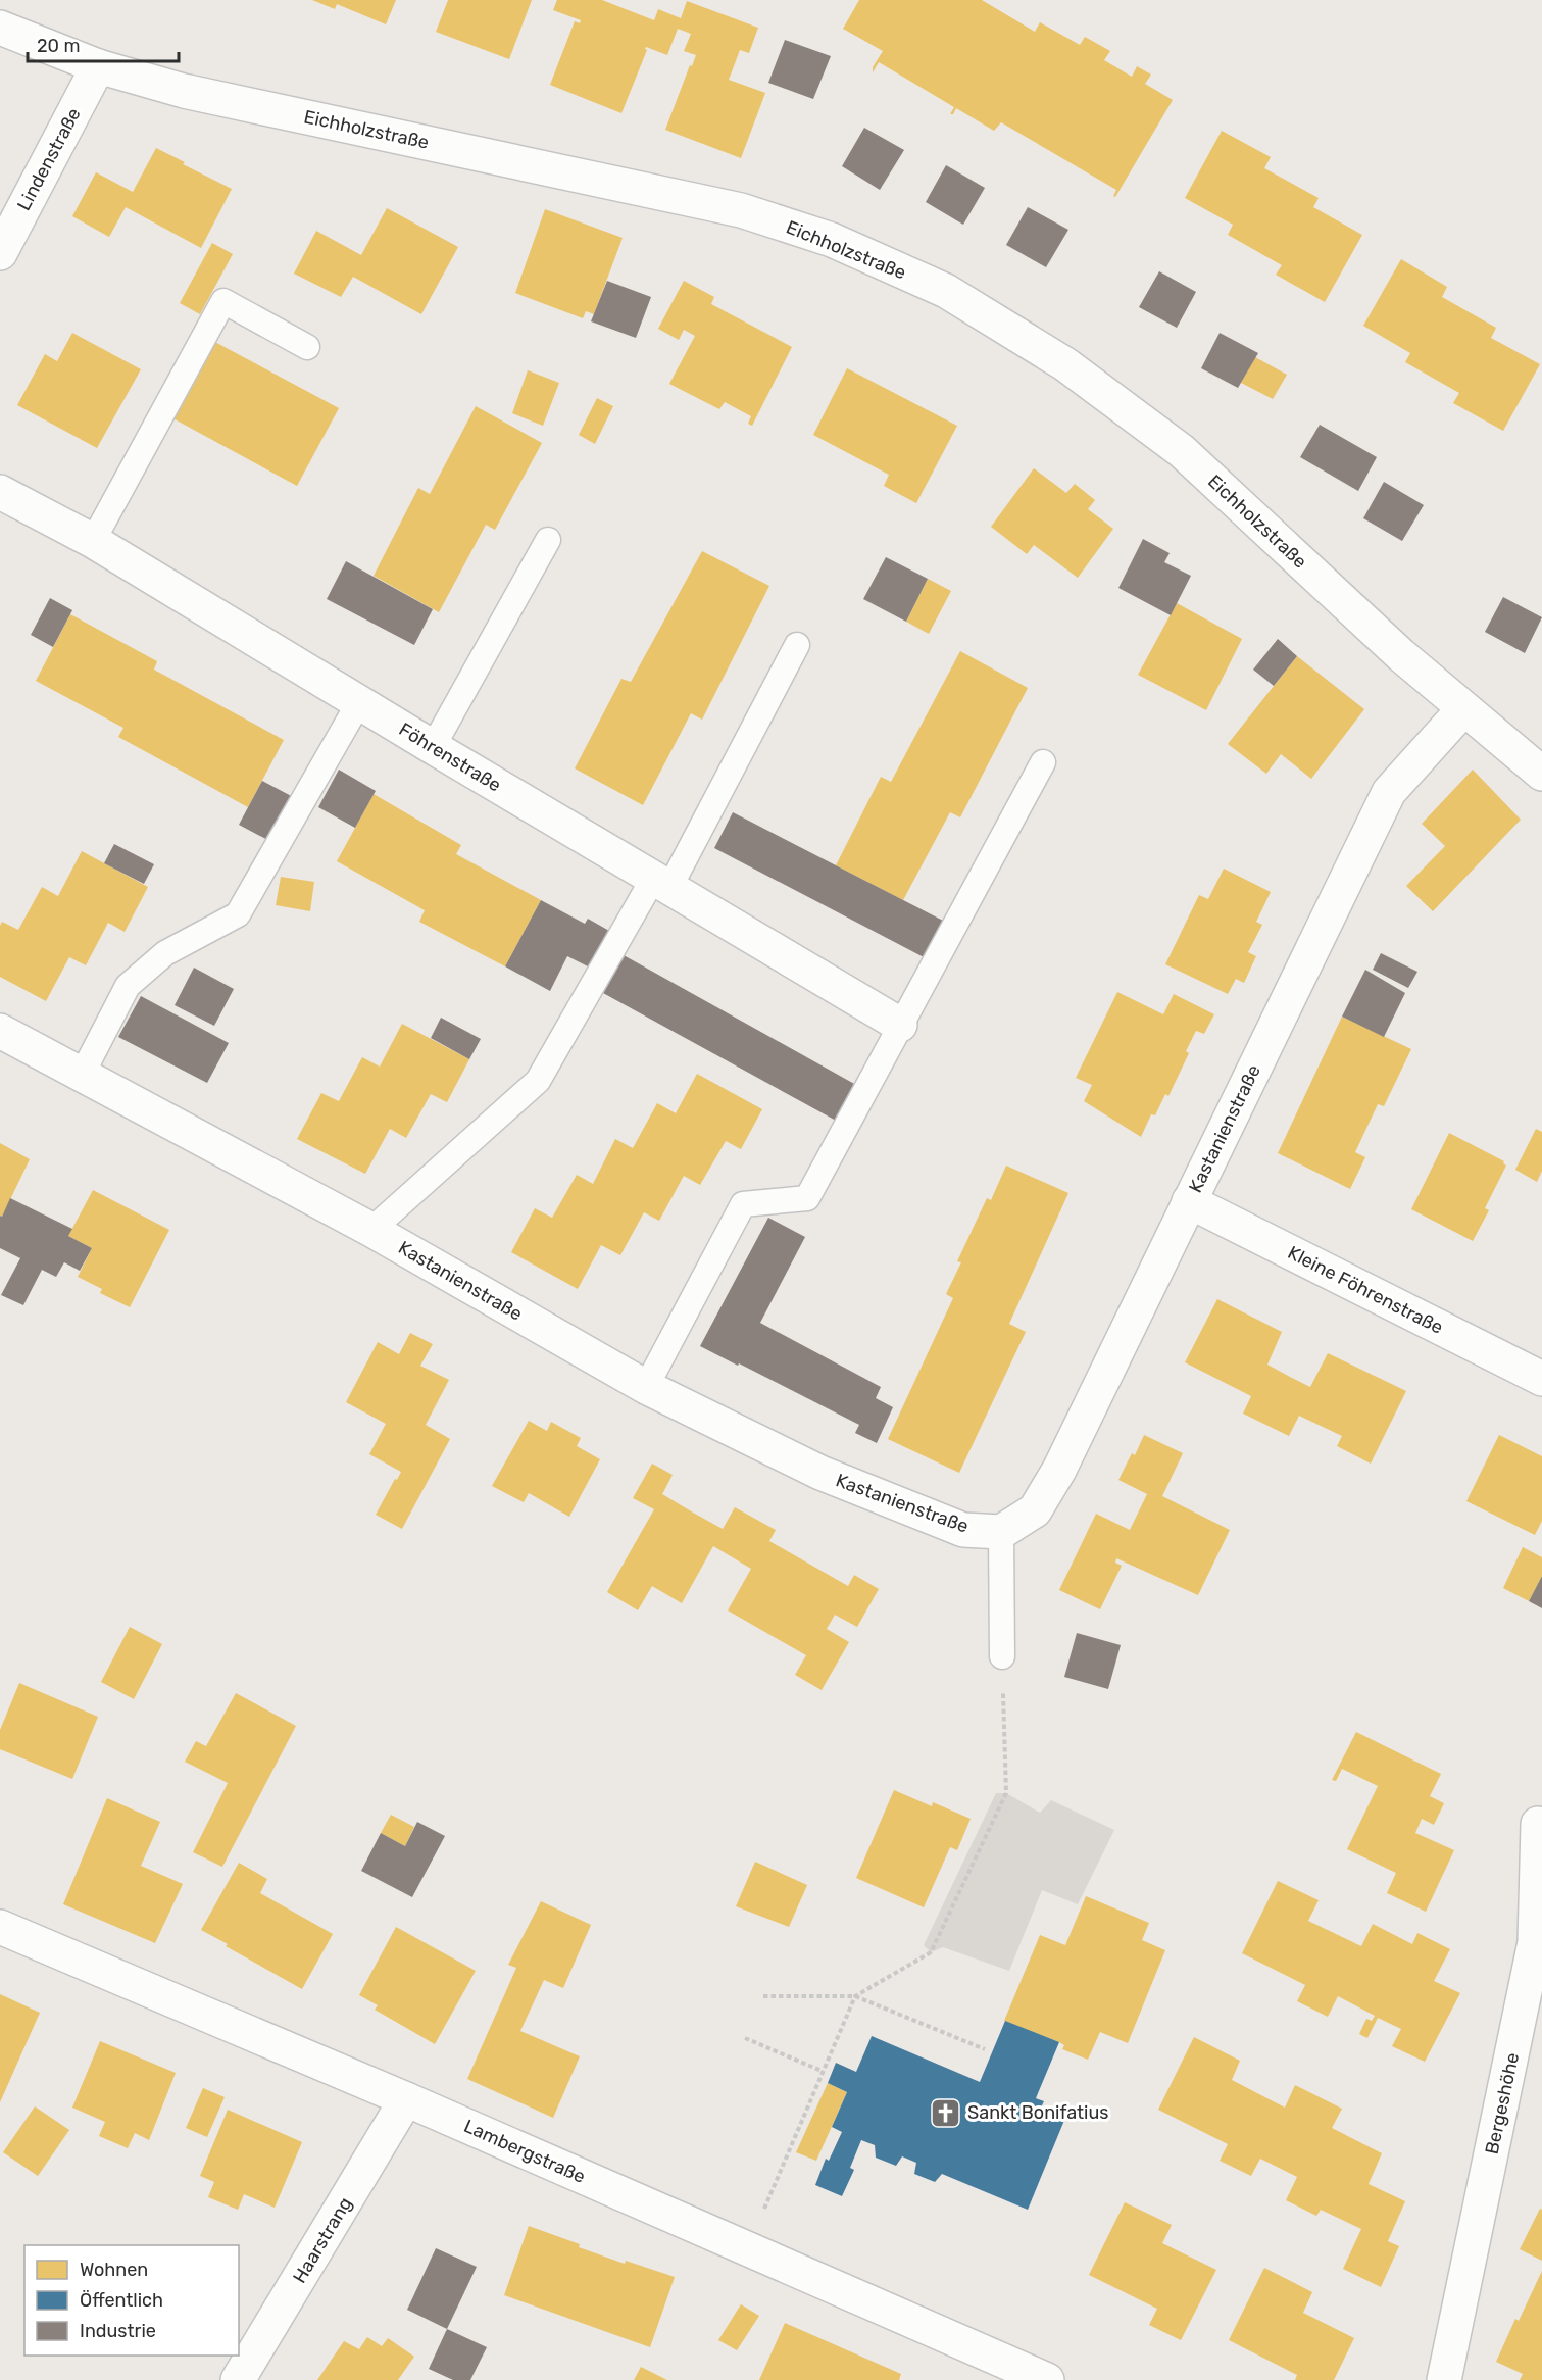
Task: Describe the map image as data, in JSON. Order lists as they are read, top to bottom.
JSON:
{
  "streets": {
    "street": [
      "Eichholzstraße",
      "Lindenstraße",
      "Föhrenstraße",
      "Kastanienstraße",
      "Kleine Föhrenstraße",
      "Bergeshöhe",
      "Lambergstraße",
      "Haarstrang"
    ]
  },
  "crossings": [
    ["Eichholzstraße", "Lindenstraße"],
    ["Eichholzstraße", "Kastanienstraße"],
    ["Kastanienstraße", "Kleine Föhrenstraße"],
    ["Lambergstraße", "Haarstrang"]
  ],
  "places": {
    "church": ["Sankt Bonifatius"]
  },
  "legend": ["Wohnen", "Öffentlich", "Industrie"],
  "scale_bar": "20 m"
}
